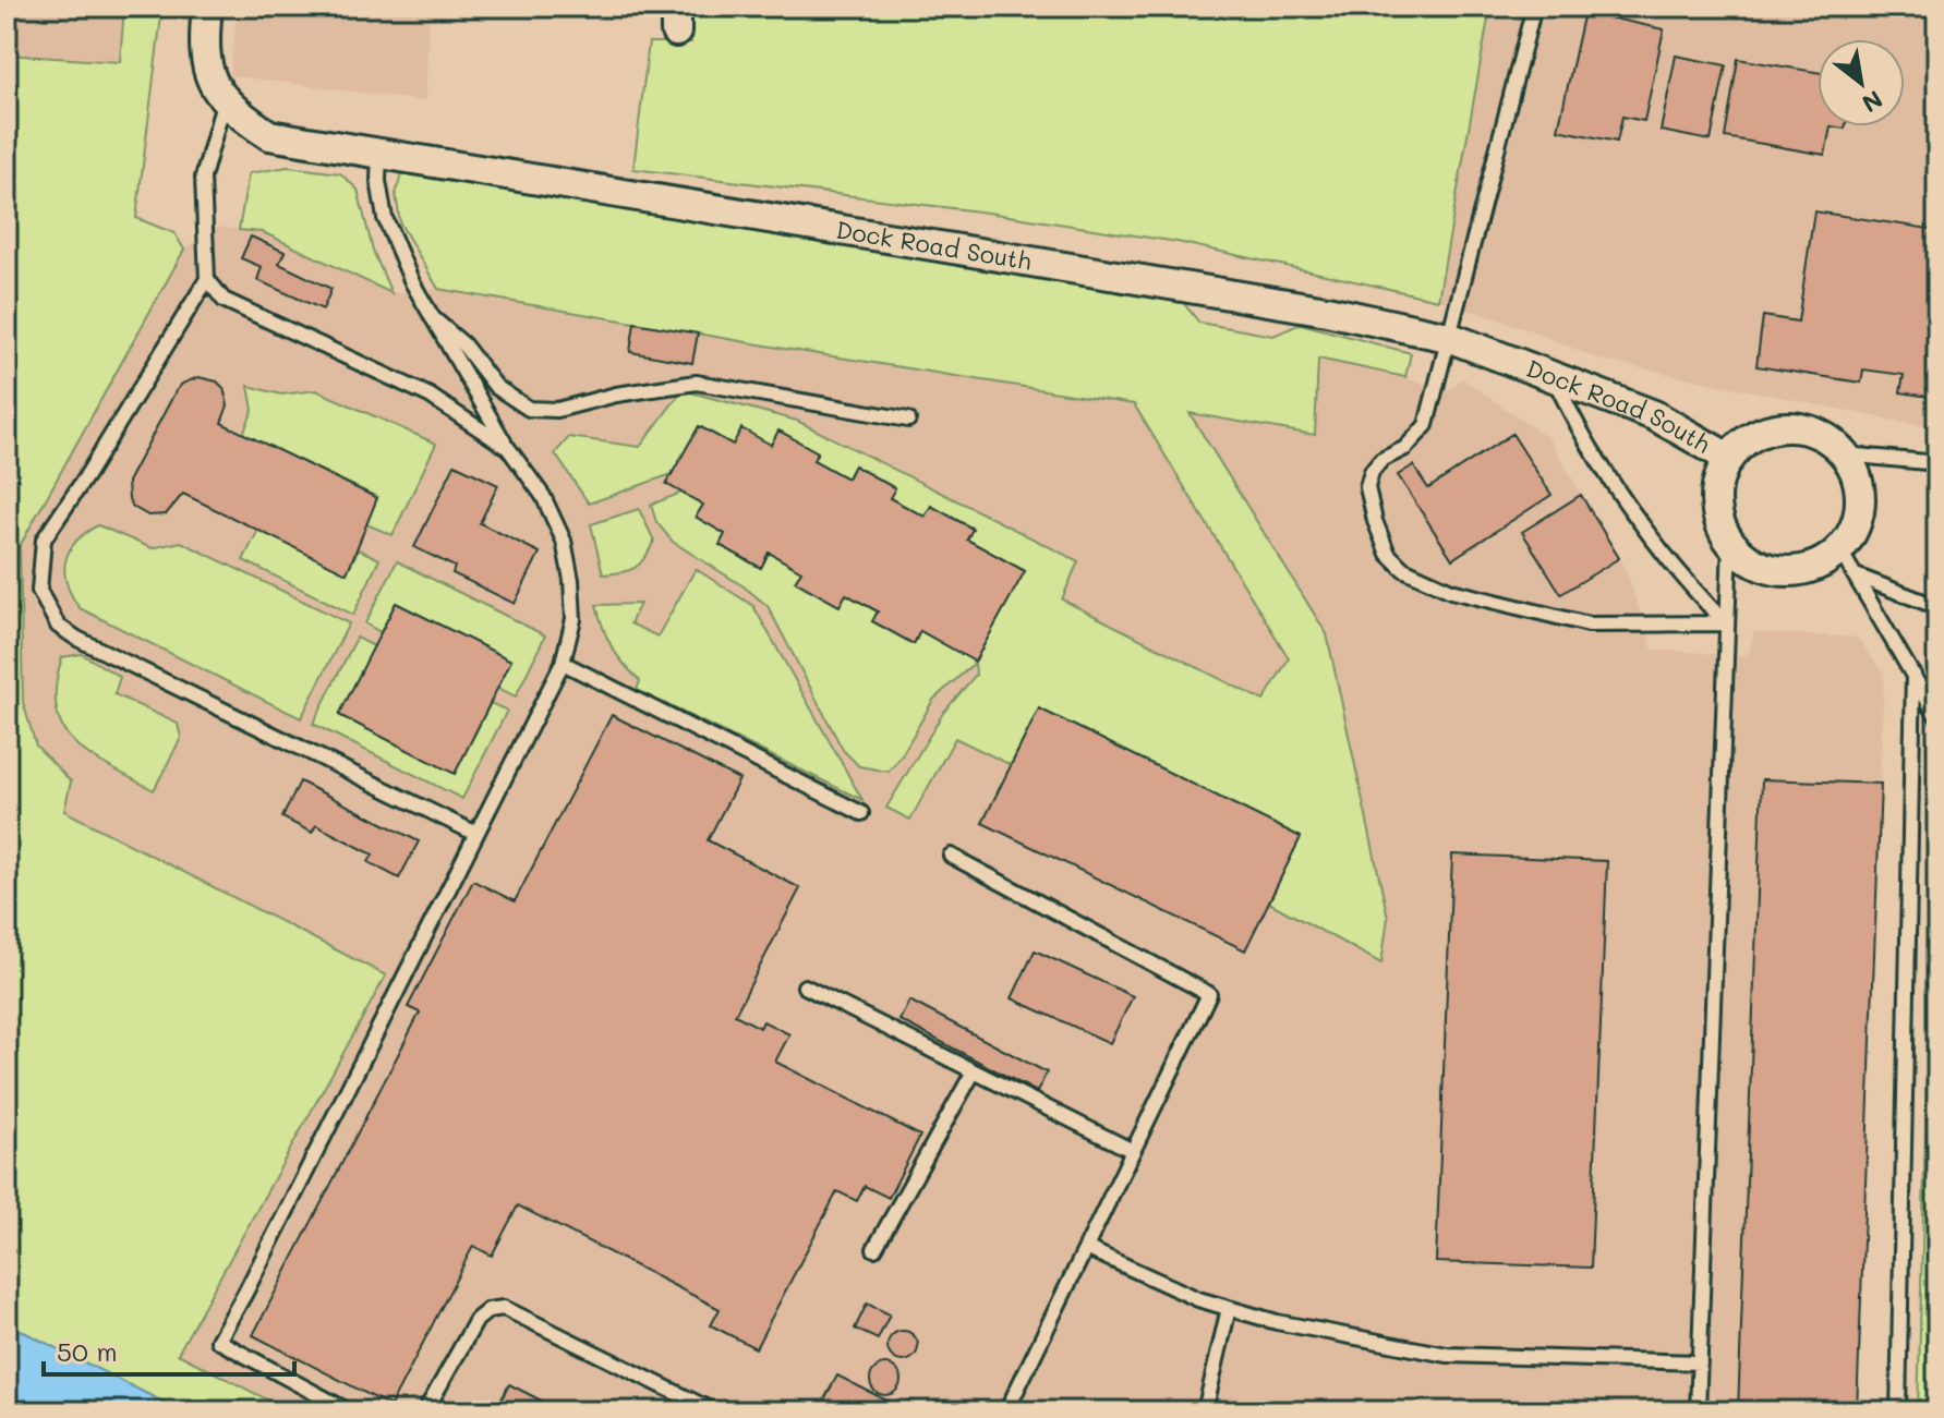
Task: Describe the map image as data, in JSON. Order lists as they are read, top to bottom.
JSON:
{
  "streets": {
    "street": ["Dock Road South"]
  },
  "scale_bar": "50 m",
  "north": "bottom right"
}
